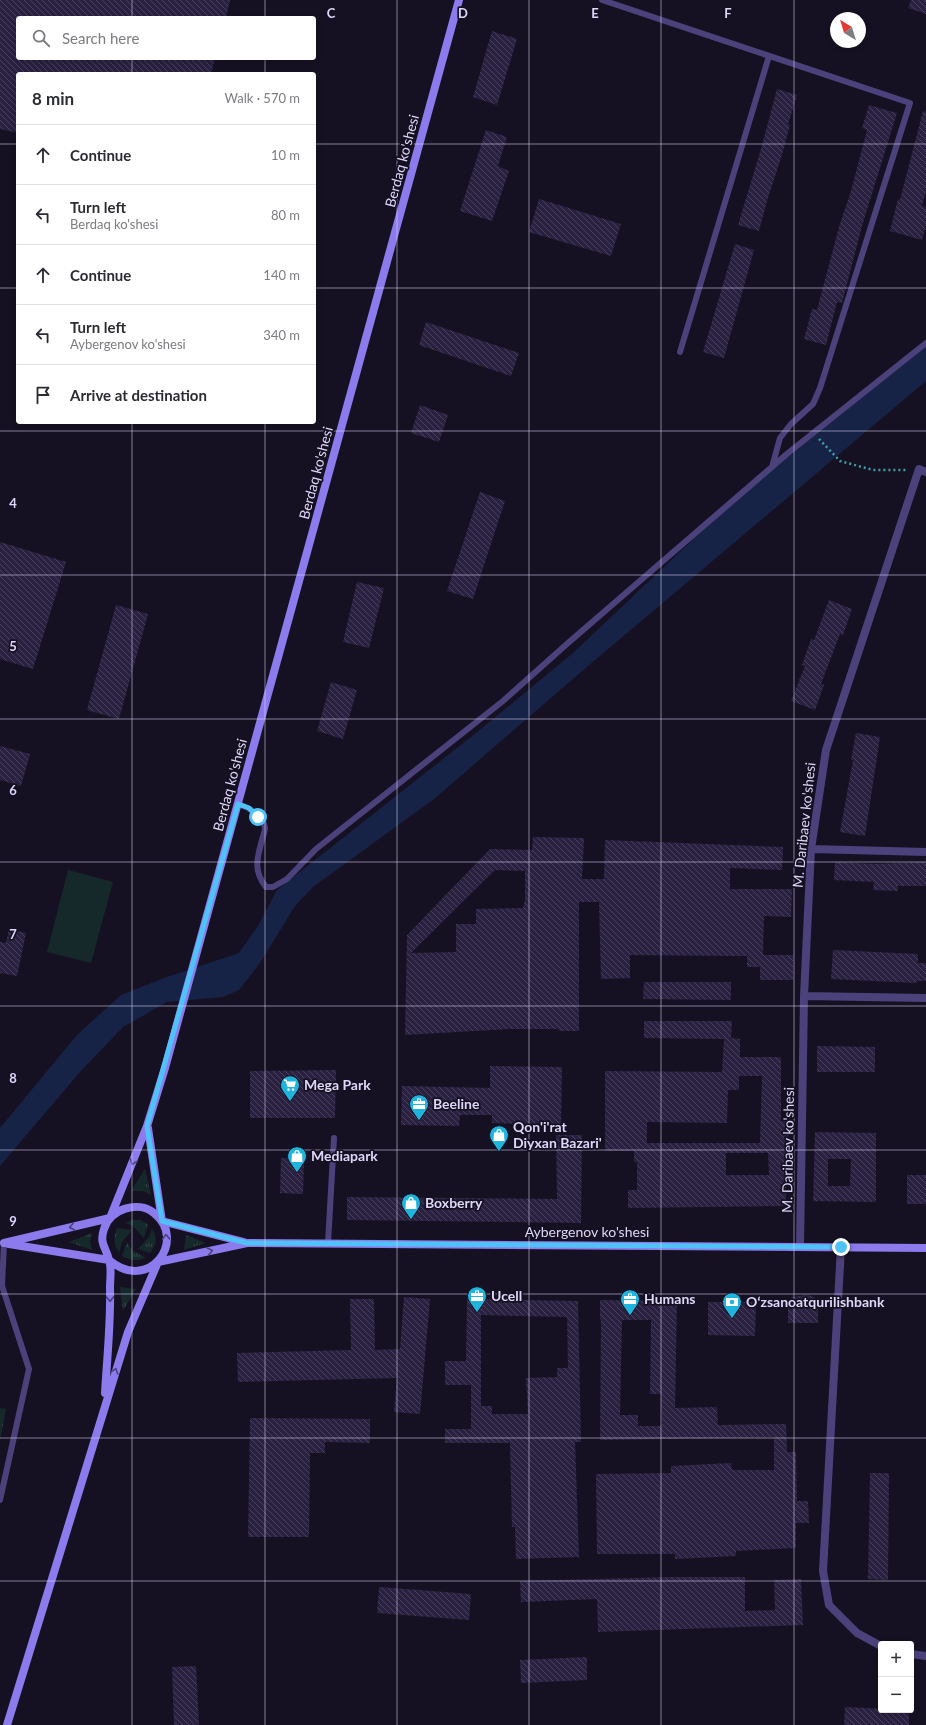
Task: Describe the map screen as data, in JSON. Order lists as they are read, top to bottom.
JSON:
{
  "streets": {
    "main road": ["Berdaq ko'shesi", "Aybergenov ko'shesi"],
    "street": ["M. Daribaev ko'shesi"]
  },
  "crossings": [
    ["Berdaq ko'shesi", "Aybergenov ko'shesi"],
    ["M. Daribaev ko'shesi", "Aybergenov ko'shesi"]
  ],
  "places": {
    "supermarket": ["Mega Park"],
    "office": ["Beeline", "Ucell", "Humans"],
    "shop": ["Qon'i'rat Diyxan Bazari'", "Mediapark", "Boxberry"],
    "bank": ["Oʻzsanoatqurilishbank"]
  },
  "north": "top left",
  "page": {
    "search": "Search here",
    "heading": ["8 min", "Walk · 570 m"],
    "list": [
      ["Continue", "10 m"],
      ["Turn left", "Berdaq ko'shesi", "80 m"],
      ["Continue", "140 m"],
      ["Turn left", "Aybergenov ko'shesi", "340 m"],
      "Arrive at destination"
    ],
    "map_buttons": ["+", "−"]
  },
  "grid": {
    "columns": [
      "C",
      "D",
      "E",
      "F"
    ],
    "rows": [
      "4",
      "5",
      "6",
      "7",
      "8",
      "9"
    ]
  }
}
